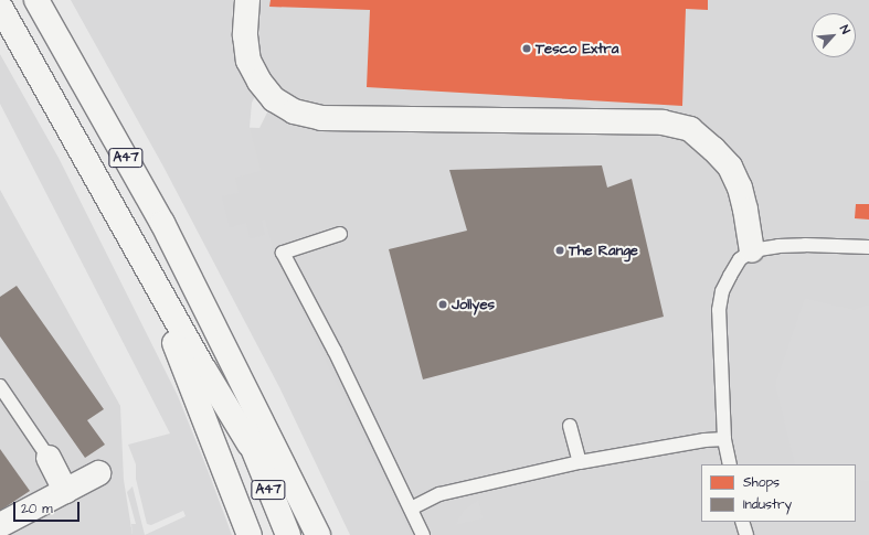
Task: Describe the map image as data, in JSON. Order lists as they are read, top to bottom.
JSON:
{
  "streets": {
    "main road": ["A47"]
  },
  "places": ["Tesco Extra", "The Range", "Jollyes"],
  "legend": ["Shops", "Industry"],
  "scale_bar": "20 m",
  "north": "top right"
}
